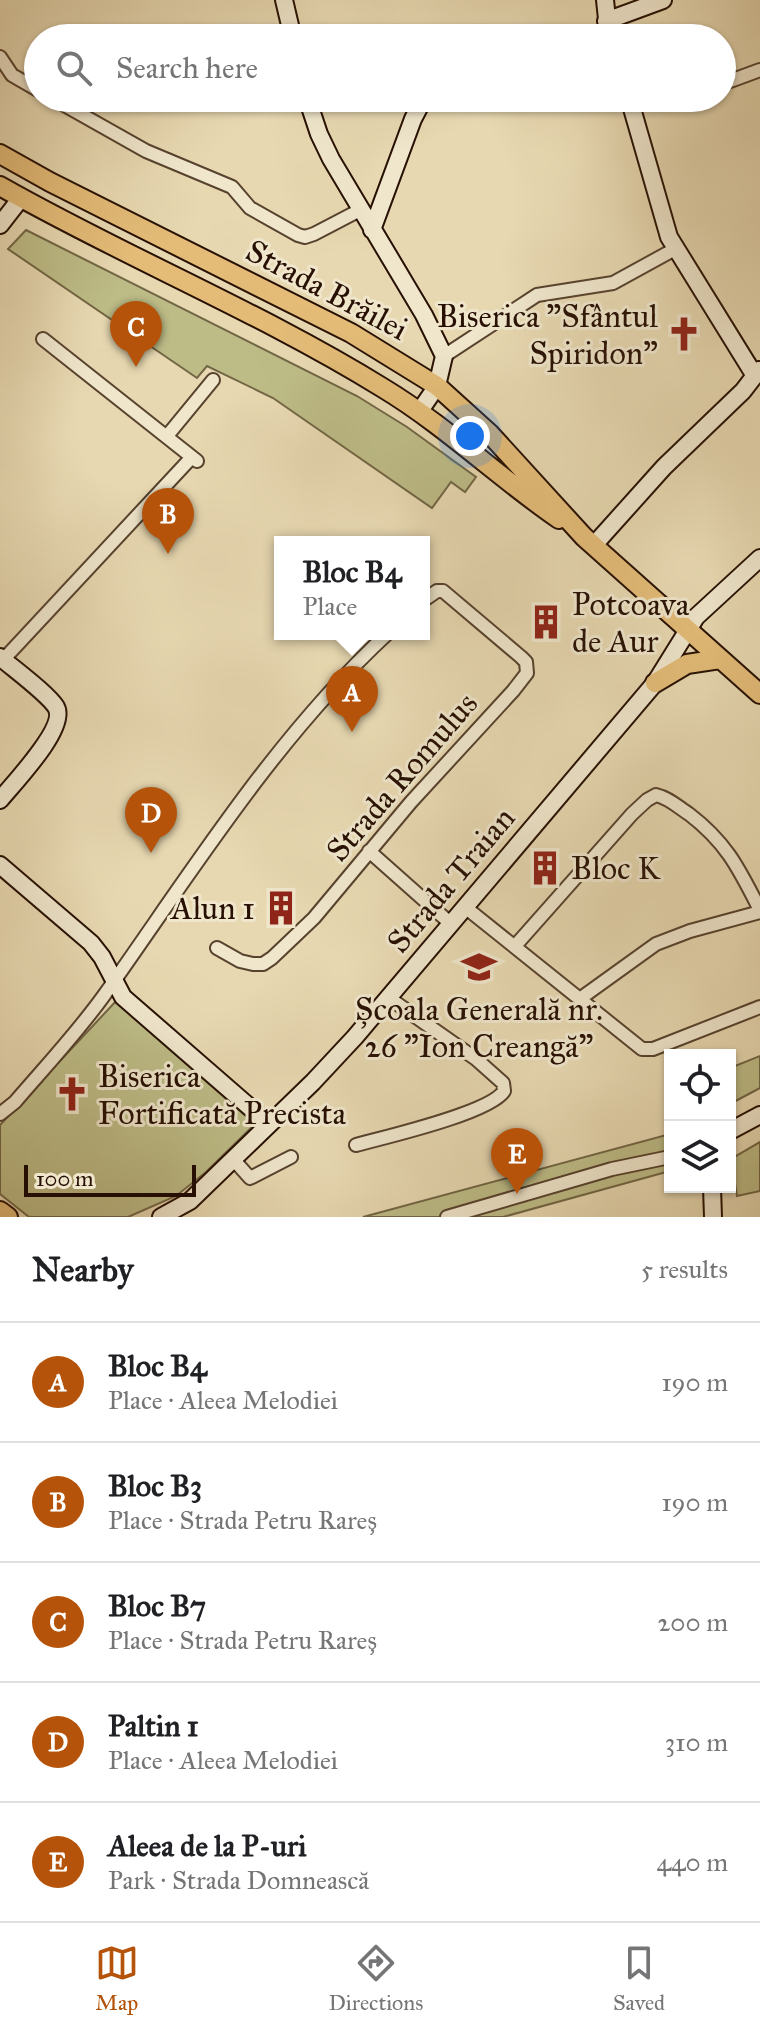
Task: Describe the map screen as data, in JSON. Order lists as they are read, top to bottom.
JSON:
{
  "streets": {
    "main road": ["Strada Brăilei"],
    "street": ["Strada Romulus", "Strada Traian"]
  },
  "crossings": [
    ["Strada Brăilei", "Strada Traian"]
  ],
  "places": {
    "church": ["Biserica \"Sfântul Spiridon\"", "Biserica Fortificată Precista"],
    "building": ["Potcoava de Aur", "Bloc K", "Alun 1"],
    "school or university": ["Școala Generală nr. 26 \"Ion Creangă\""]
  },
  "scale_bar": "100 m",
  "page": {
    "search": "Search here",
    "pins": [
      "C",
      "B",
      "A",
      "D",
      "E"
    ],
    "popup": ["Bloc B4", "Place"],
    "scale": "100 m",
    "heading": ["Nearby", "5 results"],
    "list": [
      {
        "mark": "A",
        "name": "Bloc B4",
        "note": "Place · Aleea Melodiei",
        "value": "190 m"
      },
      {
        "mark": "B",
        "name": "Bloc B3",
        "note": "Place · Strada Petru Rareș",
        "value": "190 m"
      },
      {
        "mark": "C",
        "name": "Bloc B7",
        "note": "Place · Strada Petru Rareș",
        "value": "200 m"
      },
      {
        "mark": "D",
        "name": "Paltin 1",
        "note": "Place · Aleea Melodiei",
        "value": "310 m"
      },
      {
        "mark": "E",
        "name": "Aleea de la P-uri",
        "note": "Park · Strada Domnească",
        "value": "440 m"
      }
    ],
    "nav": ["Map", "Directions", "Saved"]
  }
}
